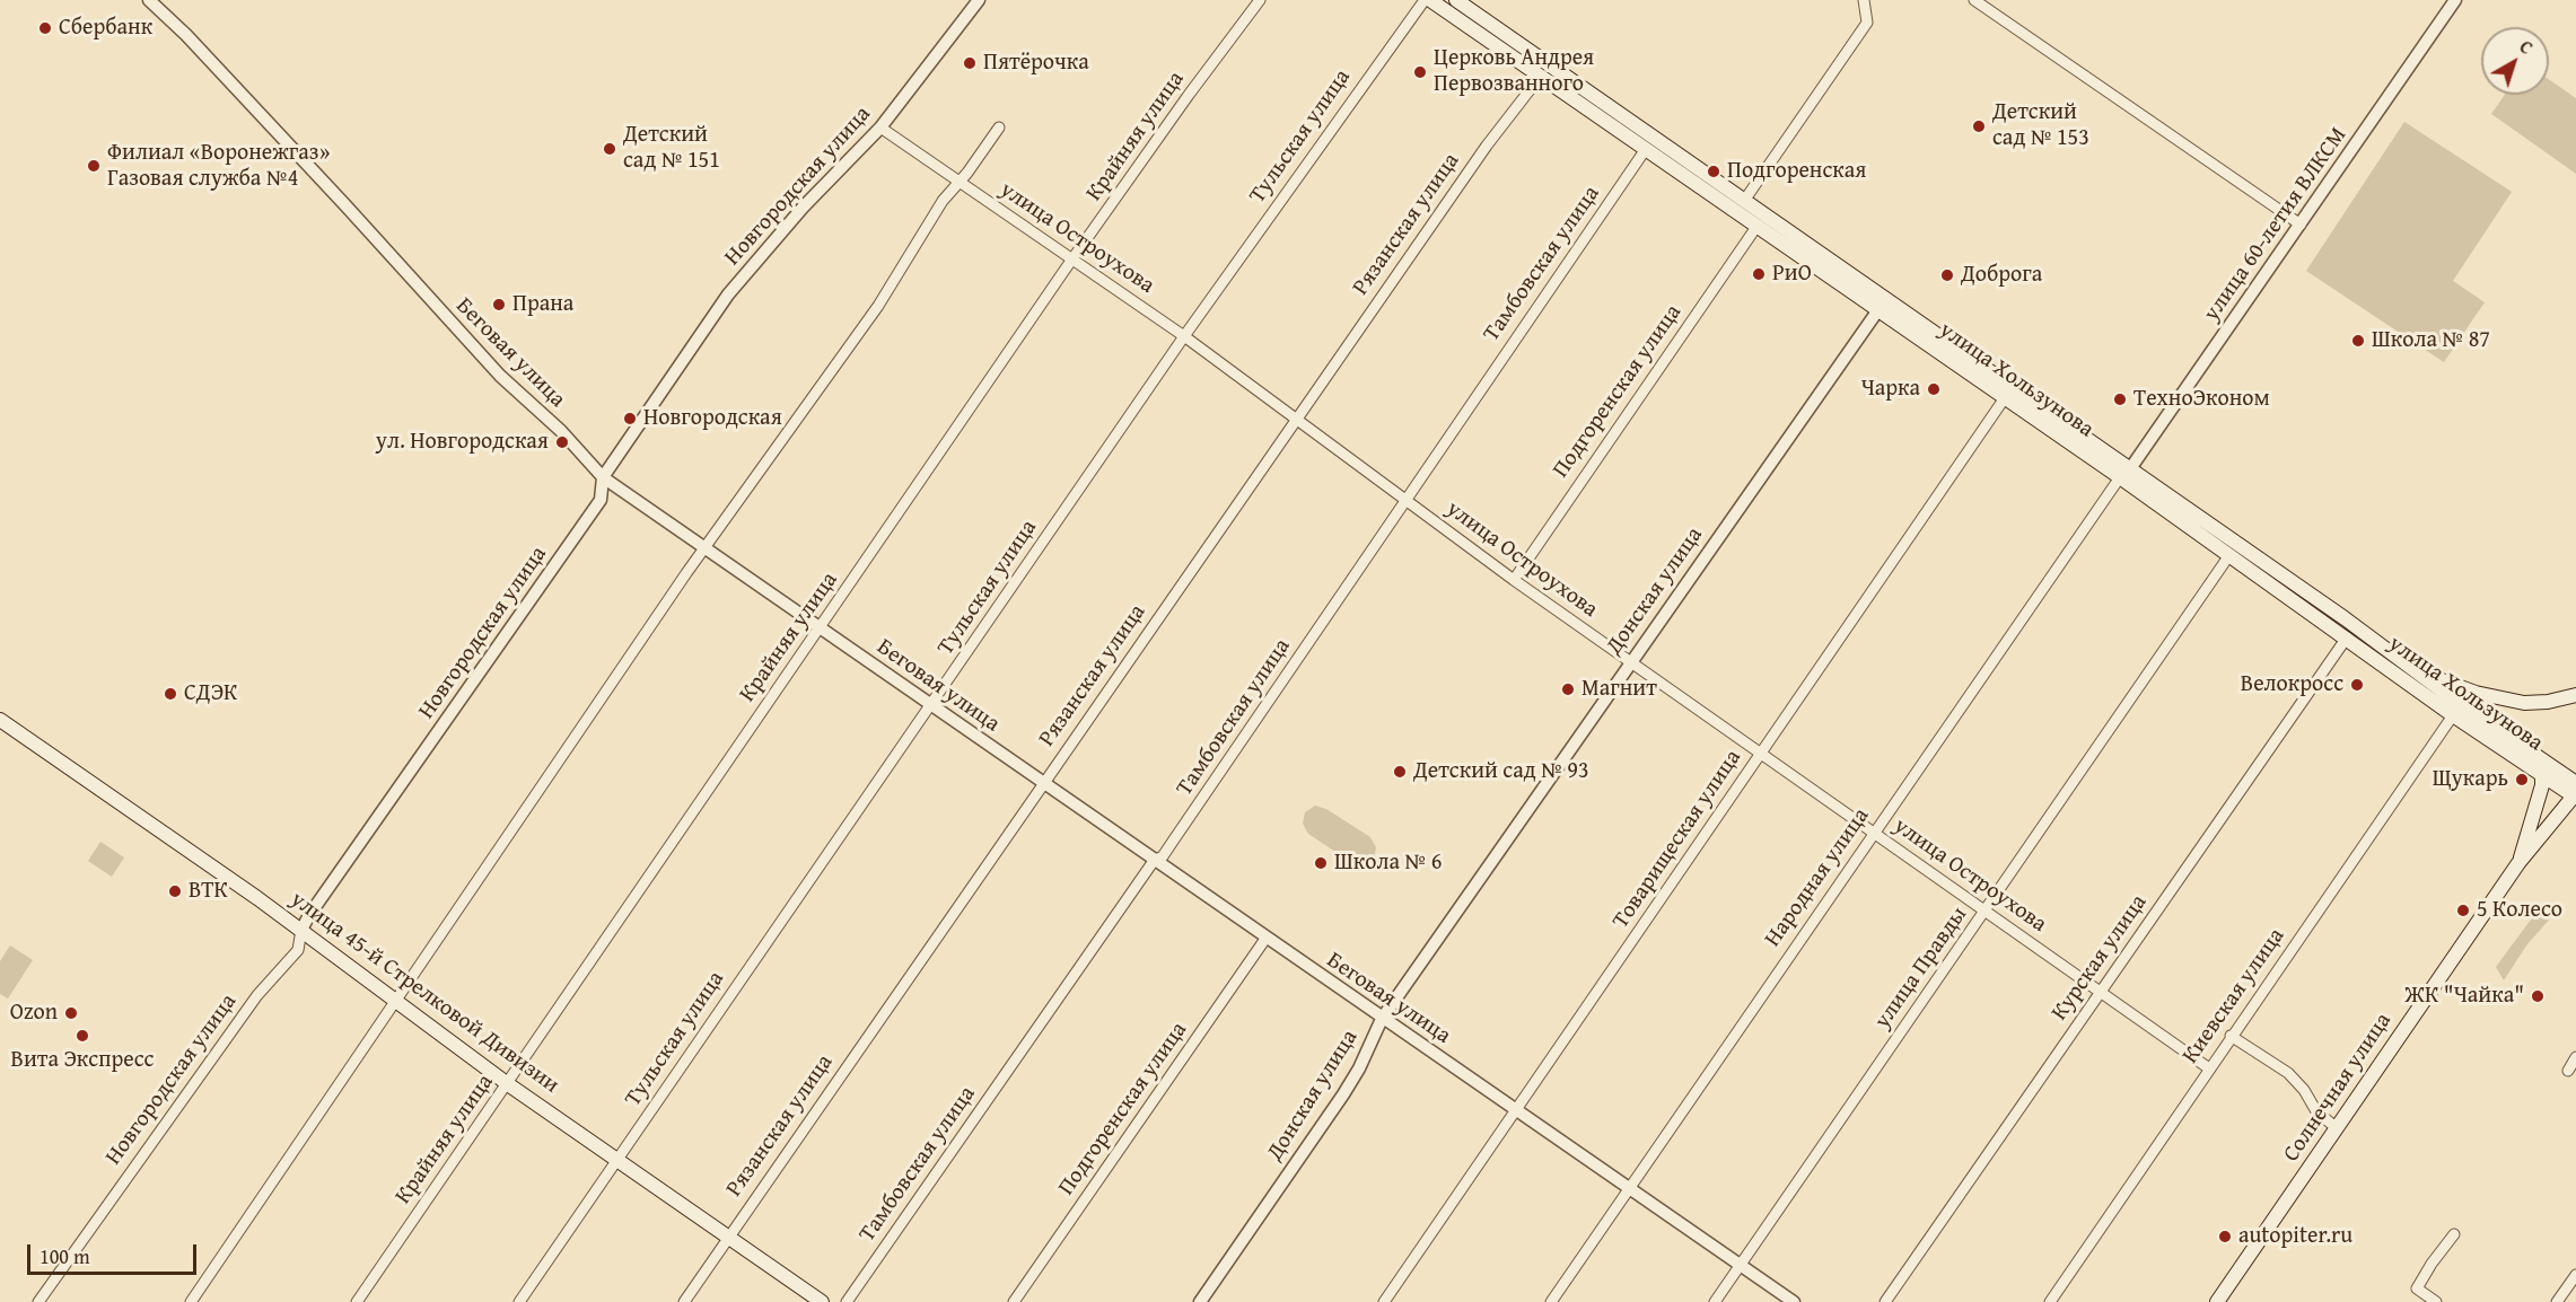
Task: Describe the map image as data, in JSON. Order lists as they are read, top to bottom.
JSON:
{
  "streets": {
    "main road": ["улица Хользунова", "улица 45-й Стрелковой Дивизии", "Солнечная улица"],
    "street": [
      "Крайняя улица",
      "Тульская улица",
      "Новгородская улица",
      "Рязанская улица",
      "улица 60-летия ВЛКСМ",
      "улица Остроухова",
      "Тамбовская улица",
      "Беговая улица",
      "Подгоренская улица",
      "Донская улица",
      "Товарищеская улица",
      "Народная улица",
      "Курская улица",
      "улица Правды",
      "Киевская улица"
    ]
  },
  "crossings": [
    ["Крайняя улица", "улица Остроухова"],
    ["Крайняя улица", "Беговая улица"],
    ["Крайняя улица", "улица 45-й Стрелковой Дивизии"],
    ["Тульская улица", "улица Остроухова"],
    ["Тульская улица", "Беговая улица"],
    ["Тульская улица", "улица 45-й Стрелковой Дивизии"],
    ["Новгородская улица", "улица Остроухова"],
    ["Новгородская улица", "Беговая улица"],
    ["Новгородская улица", "улица 45-й Стрелковой Дивизии"],
    ["Рязанская улица", "улица Остроухова"],
    ["Рязанская улица", "Беговая улица"],
    ["Рязанская улица", "улица Хользунова"],
    ["Рязанская улица", "улица 45-й Стрелковой Дивизии"],
    ["улица 60-летия ВЛКСМ", "улица Хользунова"],
    ["улица 60-летия ВЛКСМ", "Народная улица"],
    ["улица Остроухова", "Тамбовская улица"],
    ["улица Остроухова", "Подгоренская улица"],
    ["улица Остроухова", "Донская улица"],
    ["улица Остроухова", "Товарищеская улица"],
    ["улица Остроухова", "Народная улица"],
    ["улица Остроухова", "Курская улица"],
    ["улица Остроухова", "улица Правды"],
    ["улица Остроухова", "Киевская улица"],
    ["Тамбовская улица", "Беговая улица"],
    ["Тамбовская улица", "улица Хользунова"],
    ["Беговая улица", "Подгоренская улица"],
    ["Беговая улица", "Донская улица"],
    ["Беговая улица", "Товарищеская улица"],
    ["Беговая улица", "Народная улица"],
    ["Беговая улица", "улица Правды"],
    ["улица Хользунова", "Подгоренская улица"],
    ["улица Хользунова", "Донская улица"],
    ["улица Хользунова", "Товарищеская улица"],
    ["улица Хользунова", "Народная улица"],
    ["улица Хользунова", "Курская улица"],
    ["улица Хользунова", "улица Правды"],
    ["улица Хользунова", "Киевская улица"],
    ["улица Хользунова", "Солнечная улица"]
  ],
  "places": [
    "Сбербанк",
    "Пятёрочка",
    "Церковь Андрея Первозванного",
    "Детский сад № 153",
    "Детский сад № 151",
    "Филиал «Воронежгаз» Газовая служба №4",
    "Подгоренская",
    "РиО",
    "Доброга",
    "Прана",
    "Школа № 87",
    "Чарка",
    "ТехноЭконом",
    "Новгородская",
    "ул. Новгородская",
    "Велокросс",
    "Магнит",
    "СДЭК",
    "Детский сад № 93",
    "Щукарь",
    "Школа № 6",
    "ВТК",
    "5 Колесо",
    "ЖК \"Чайка\"",
    "Ozon",
    "Вита Экспресс",
    "autopiter.ru"
  ],
  "scale_bar": "100 m",
  "north": "top right"
}
